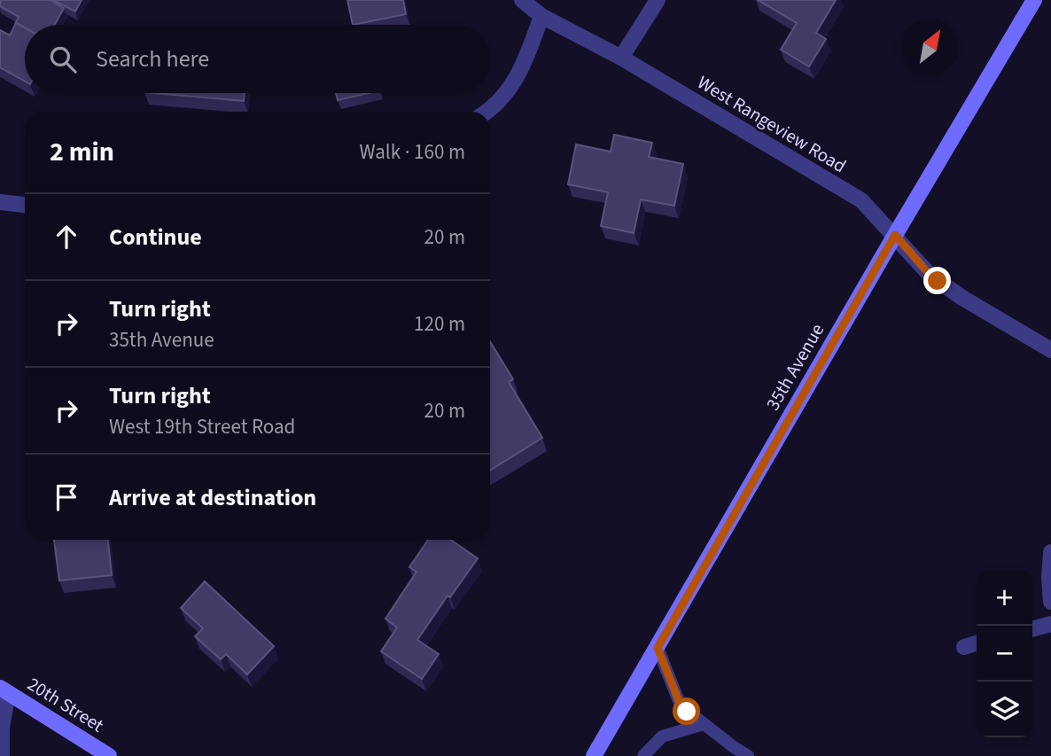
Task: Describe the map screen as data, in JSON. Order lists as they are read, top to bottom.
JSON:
{
  "streets": {
    "main road": ["35th Avenue", "20th Street"],
    "street": ["West Rangeview Road"]
  },
  "crossings": [
    ["West Rangeview Road", "35th Avenue"]
  ],
  "north": "top right",
  "page": {
    "search": "Search here",
    "heading": ["2 min", "Walk · 160 m"],
    "list": [
      ["Continue", "20 m"],
      ["Turn right", "35th Avenue", "120 m"],
      ["Turn right", "West 19th Street Road", "20 m"],
      "Arrive at destination"
    ],
    "map_buttons": ["+", "−"]
  }
}
